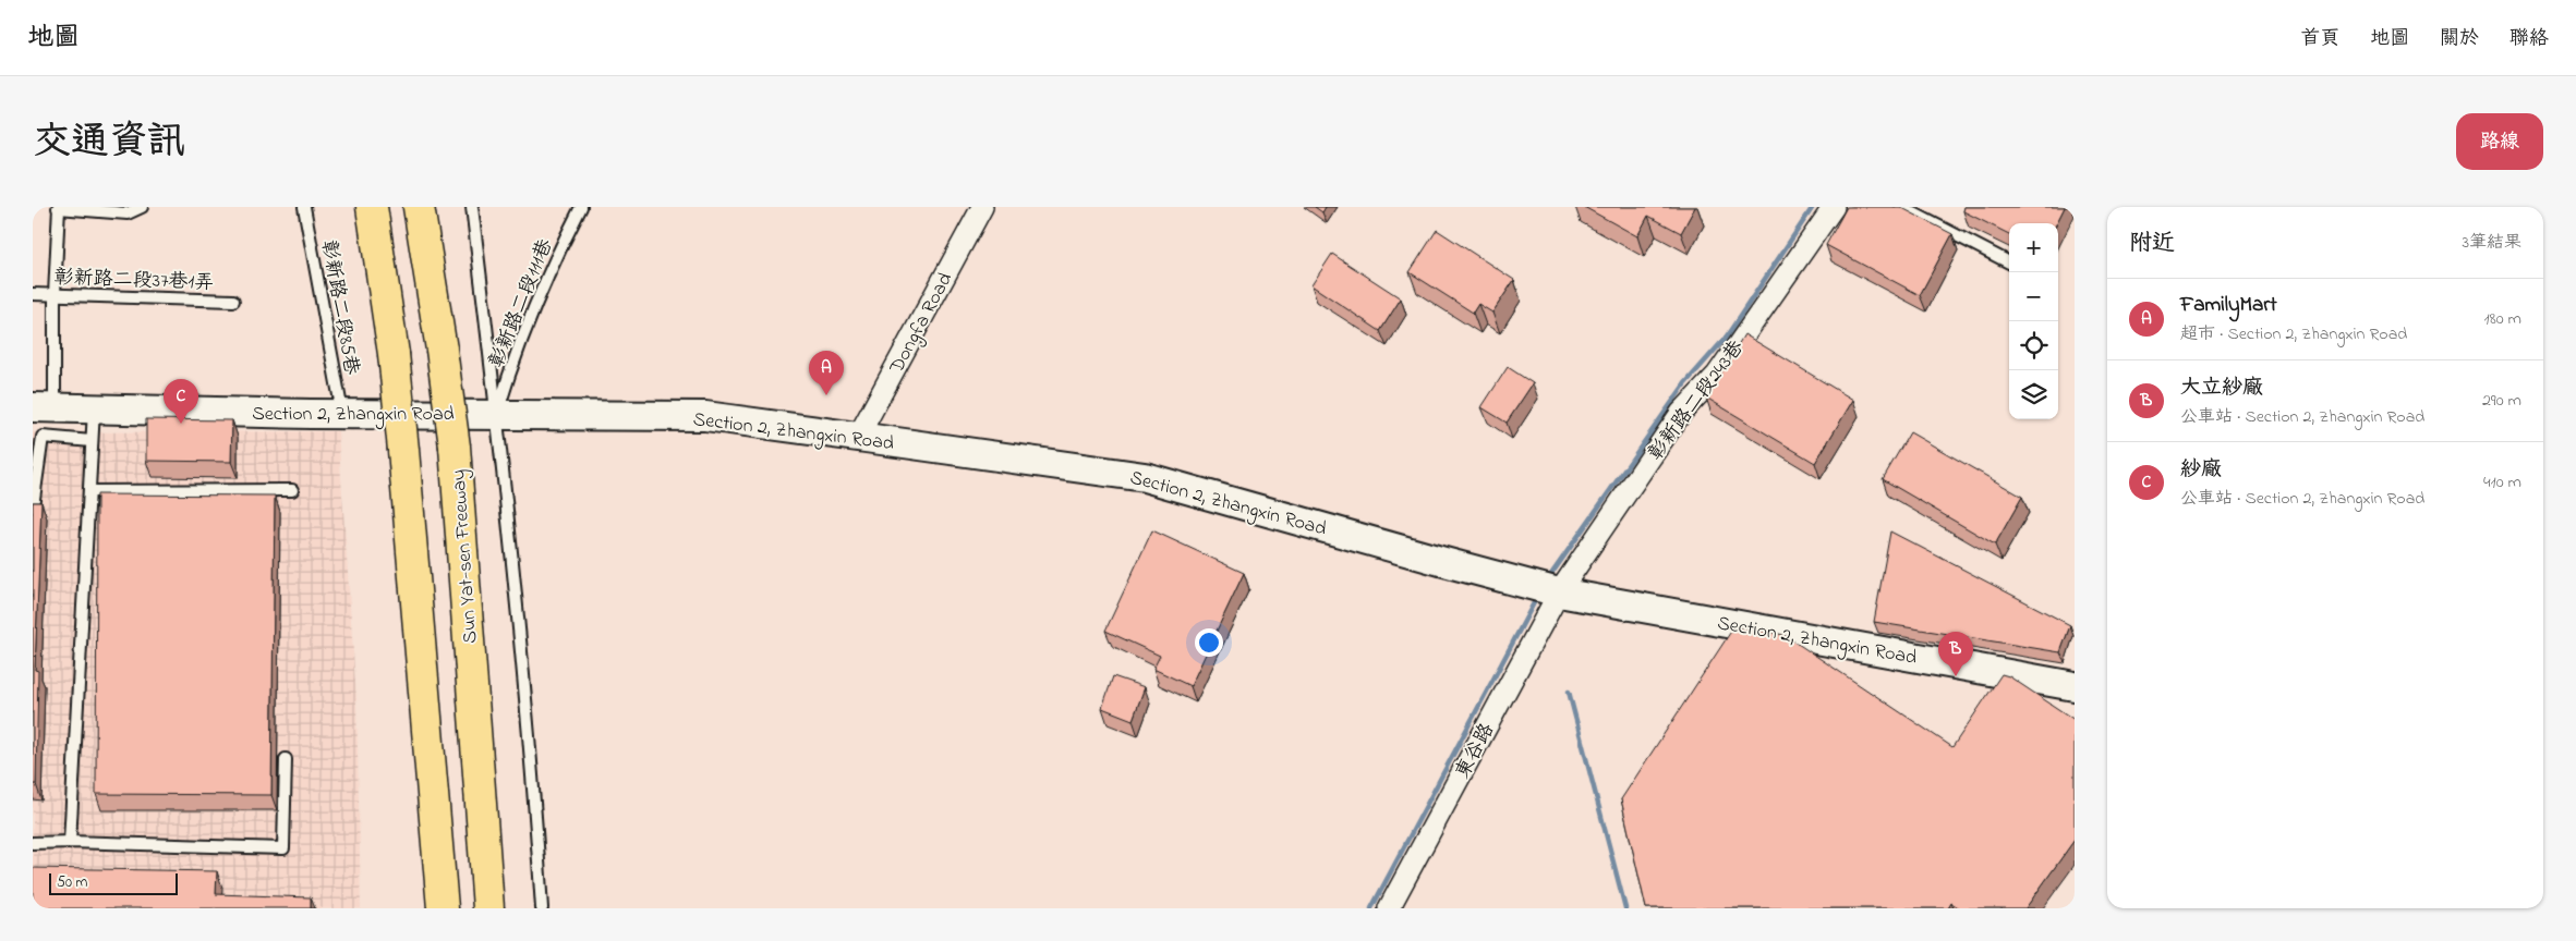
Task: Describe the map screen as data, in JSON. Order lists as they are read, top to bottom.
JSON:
{
  "streets": {
    "highway": ["Sun Yat-sen Freeway"],
    "street": [
      "Dongfa Road",
      "彰新路二段243巷",
      "Section 2, Zhangxin Road",
      "東谷路"
    ],
    "lane": ["彰新路二段37巷1弄", "彰新路二段111巷", "彰新路二段85巷"]
  },
  "crossings": [
    ["彰新路二段111巷", "Section 2, Zhangxin Road"],
    ["彰新路二段85巷", "Section 2, Zhangxin Road"],
    ["Dongfa Road", "Section 2, Zhangxin Road"],
    ["彰新路二段243巷", "Section 2, Zhangxin Road"],
    ["彰新路二段243巷", "東谷路"],
    ["Section 2, Zhangxin Road", "東谷路"]
  ],
  "scale_bar": "50 m",
  "page": {
    "header": "地圖",
    "nav": [
      "首頁",
      "地圖",
      "關於",
      "聯絡"
    ],
    "title": "交通資訊",
    "buttons": "路線",
    "heading": ["附近", "3筆結果"],
    "map_buttons": ["+", "−"],
    "list": [
      {
        "mark": "A",
        "name": "FamilyMart",
        "note": "超市 · Section 2, Zhangxin Road",
        "value": "180 m"
      },
      {
        "mark": "B",
        "name": "大立紗廠",
        "note": "公車站 · Section 2, Zhangxin Road",
        "value": "290 m"
      },
      {
        "mark": "C",
        "name": "紗廠",
        "note": "公車站 · Section 2, Zhangxin Road",
        "value": "410 m"
      }
    ],
    "pins": ["A", "C", "B"],
    "scale": "50 m"
  }
}
